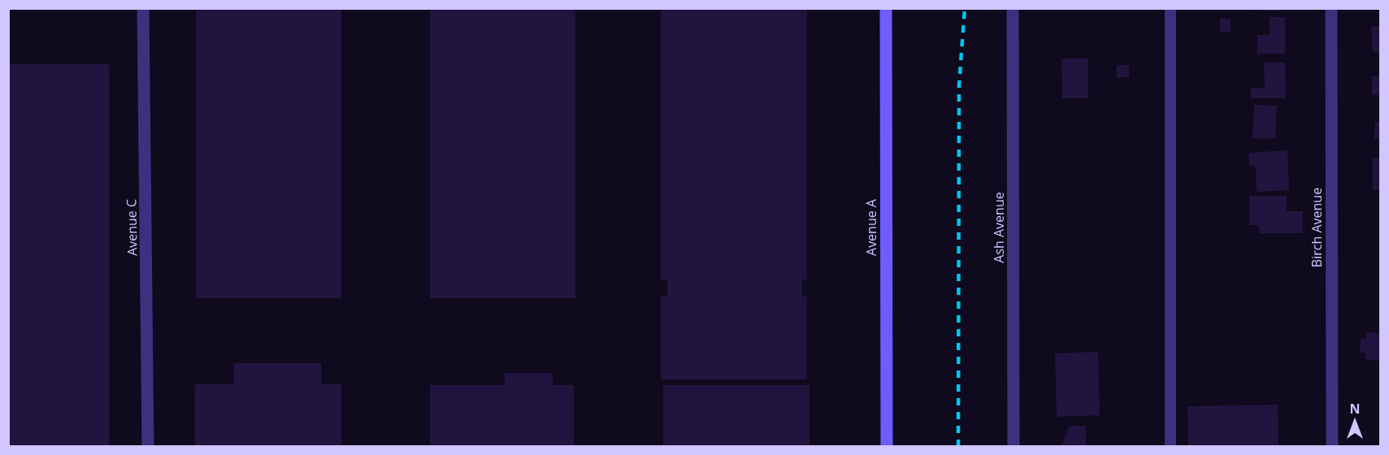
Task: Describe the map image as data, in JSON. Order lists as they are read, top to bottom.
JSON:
{
  "streets": {
    "main road": ["Avenue A"],
    "street": ["Avenue C", "Ash Avenue", "Birch Avenue"]
  },
  "north": "top"
}
